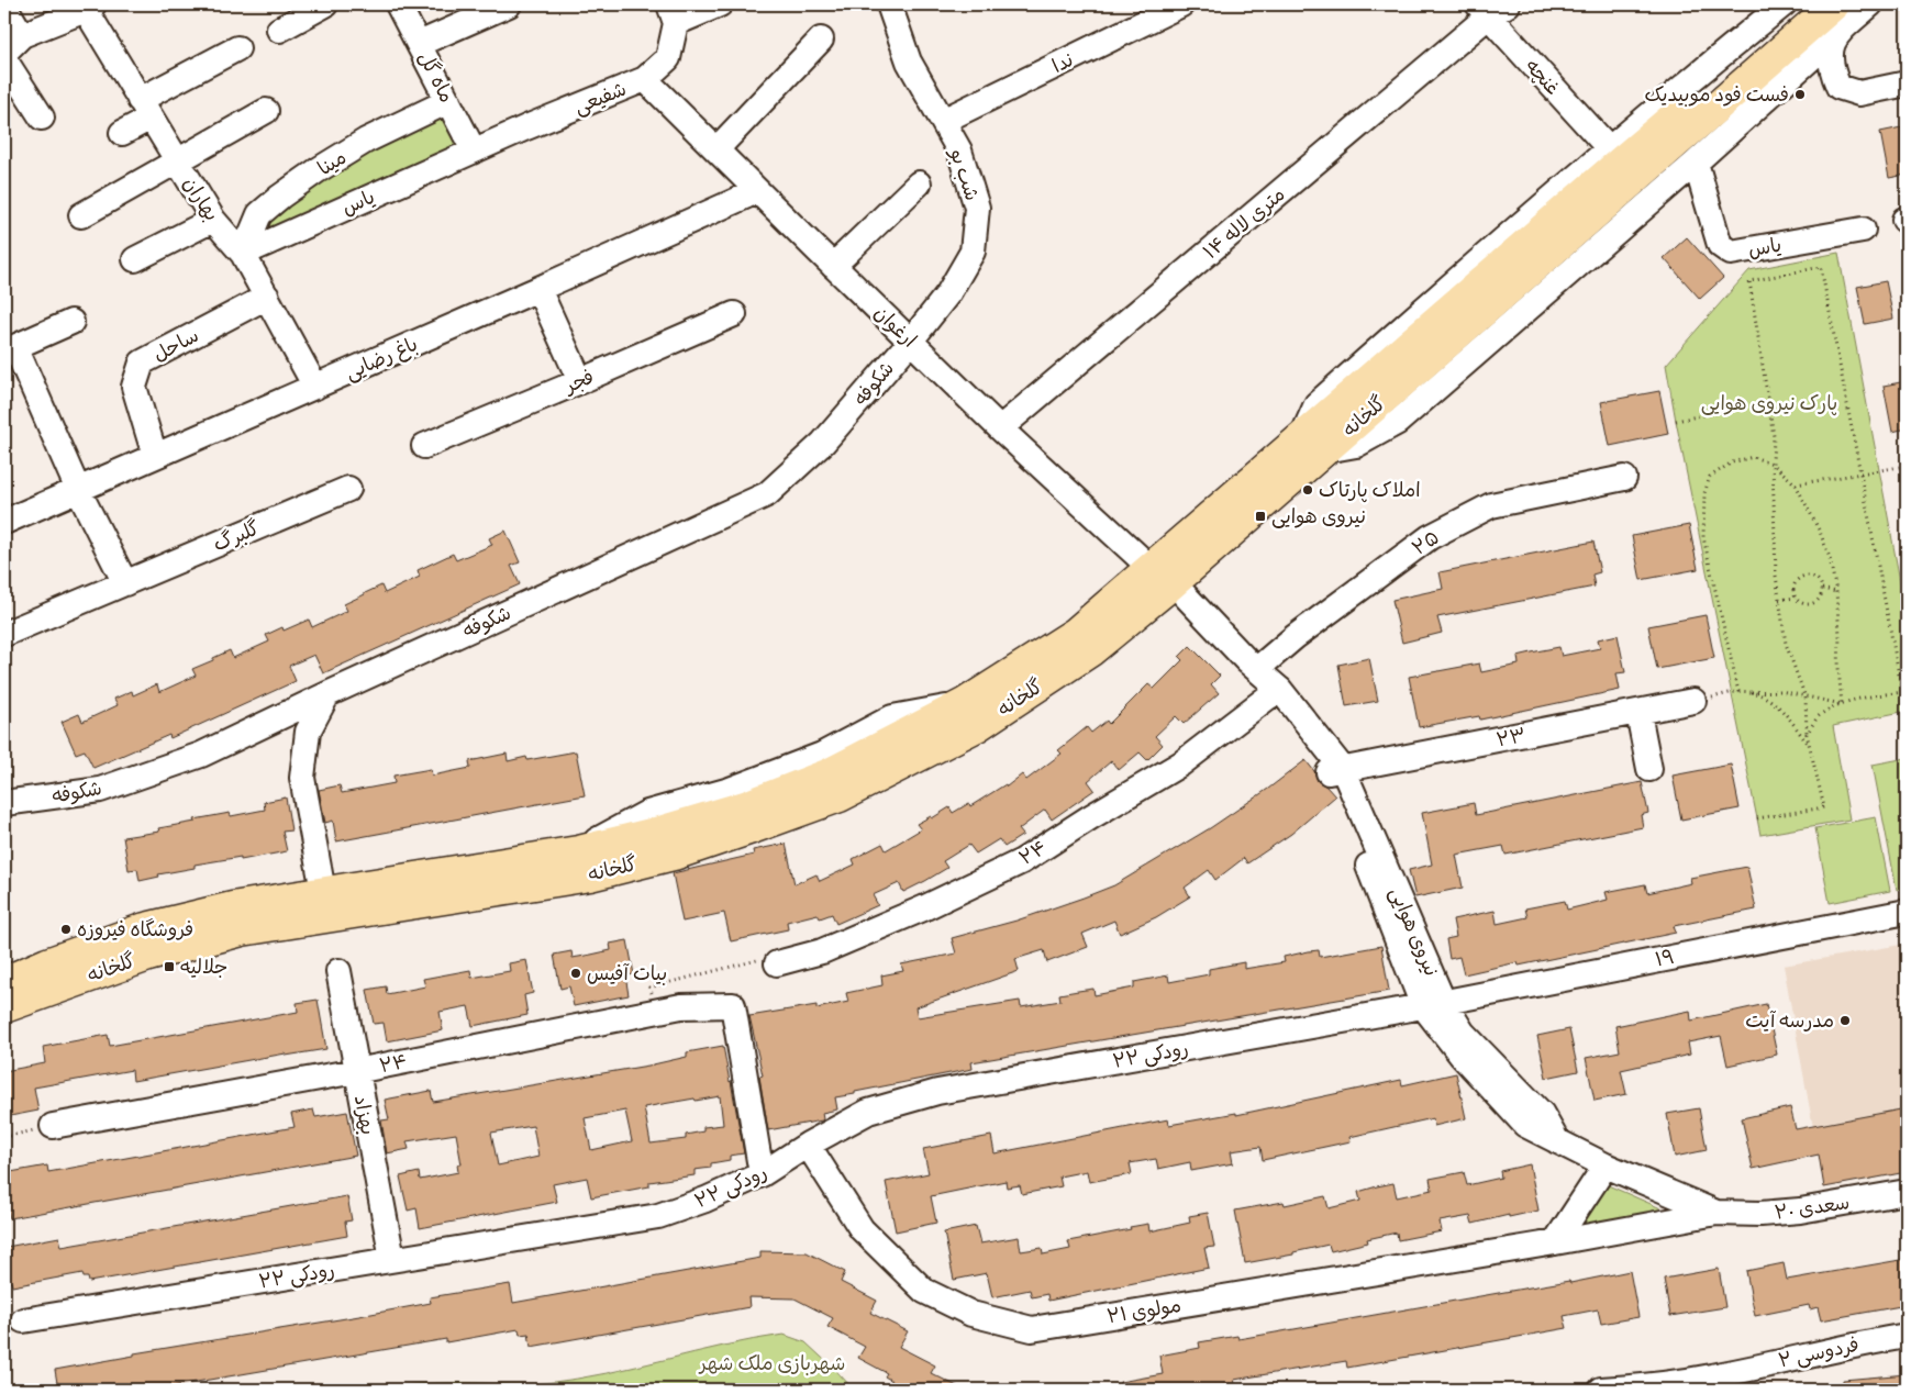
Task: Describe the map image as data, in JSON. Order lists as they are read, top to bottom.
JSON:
{
  "streets": {
    "main road": ["گلخانه"],
    "street": [
      "ندا",
      "ماه گل",
      "غنچه",
      "شفیعی",
      "مینا",
      "شب بو",
      "بهاران",
      "یاس",
      "۱۴ متری لاله",
      "ارغوان",
      "ساحل",
      "باغ رضایی",
      "فجر",
      "شکوفه",
      "گلبرگ",
      "۲۵",
      "۲۳",
      "۲۴",
      "نیروی هوایی",
      "۱۹",
      "رودکی ۲۲",
      "بهزاد",
      "سعدی ۲۰",
      "مولوی ۲۱",
      "فردوسی ۲"
    ]
  },
  "crossings": [
    ["ندا", "شب بو"],
    ["ماه گل", "شفیعی"],
    ["ماه گل", "مینا"],
    ["ماه گل", "یاس"],
    ["غنچه", "۱۴ متری لاله"],
    ["شفیعی", "یاس"],
    ["شفیعی", "ارغوان"],
    ["مینا", "بهاران"],
    ["مینا", "یاس"],
    ["شب بو", "ارغوان"],
    ["شب بو", "شکوفه"],
    ["بهاران", "یاس"],
    ["بهاران", "ساحل"],
    ["بهاران", "باغ رضایی"],
    ["۱۴ متری لاله", "ارغوان"],
    ["ارغوان", "باغ رضایی"],
    ["ارغوان", "شکوفه"],
    ["ارغوان", "گلخانه"],
    ["ارغوان", "نیروی هوایی"],
    ["ساحل", "باغ رضایی"],
    ["گلخانه", "نیروی هوایی"],
    ["۲۵", "نیروی هوایی"],
    ["۲۳", "نیروی هوایی"],
    ["۲۴", "نیروی هوایی"],
    ["۲۴", "رودکی ۲۲"],
    ["۲۴", "بهزاد"],
    ["نیروی هوایی", "۱۹"],
    ["نیروی هوایی", "رودکی ۲۲"],
    ["نیروی هوایی", "سعدی ۲۰"],
    ["نیروی هوایی", "مولوی ۲۱"],
    ["۱۹", "رودکی ۲۲"],
    ["رودکی ۲۲", "بهزاد"],
    ["رودکی ۲۲", "مولوی ۲۱"],
    ["سعدی ۲۰", "مولوی ۲۱"]
  ],
  "parks": ["پارک نیروی هوایی", "شهربازی ملک شهر"],
  "places": {
    "other": [
      "فست فود موبیدیک",
      "املاک پارتاک",
      "فروشگاه فیروزه",
      "بیات آفیس",
      "مدرسه آیت"
    ],
    "transit": ["نیروی هوایی", "جلالیه"]
  }
}
